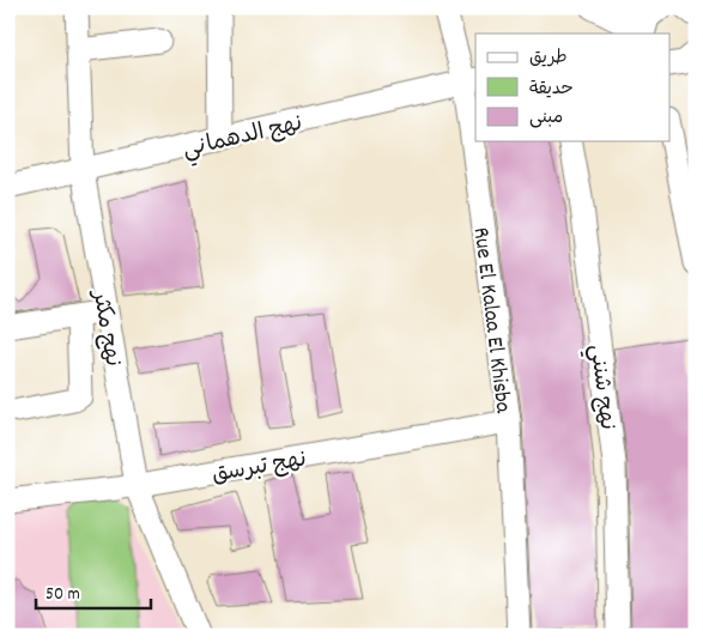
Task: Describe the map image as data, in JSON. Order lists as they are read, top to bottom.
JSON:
{
  "streets": {
    "street": [
      "نهج الدهماني",
      "Rue El Kalaa El Khisba",
      "نهج مكثر",
      "نهج شنني",
      "نهج تبرسق"
    ]
  },
  "crossings": [
    ["نهج الدهماني", "Rue El Kalaa El Khisba"],
    ["نهج الدهماني", "نهج مكثر"],
    ["Rue El Kalaa El Khisba", "نهج تبرسق"],
    ["نهج مكثر", "نهج تبرسق"]
  ],
  "legend": ["طريق", "حديقة", "مبنى"],
  "scale_bar": "50 m"
}
